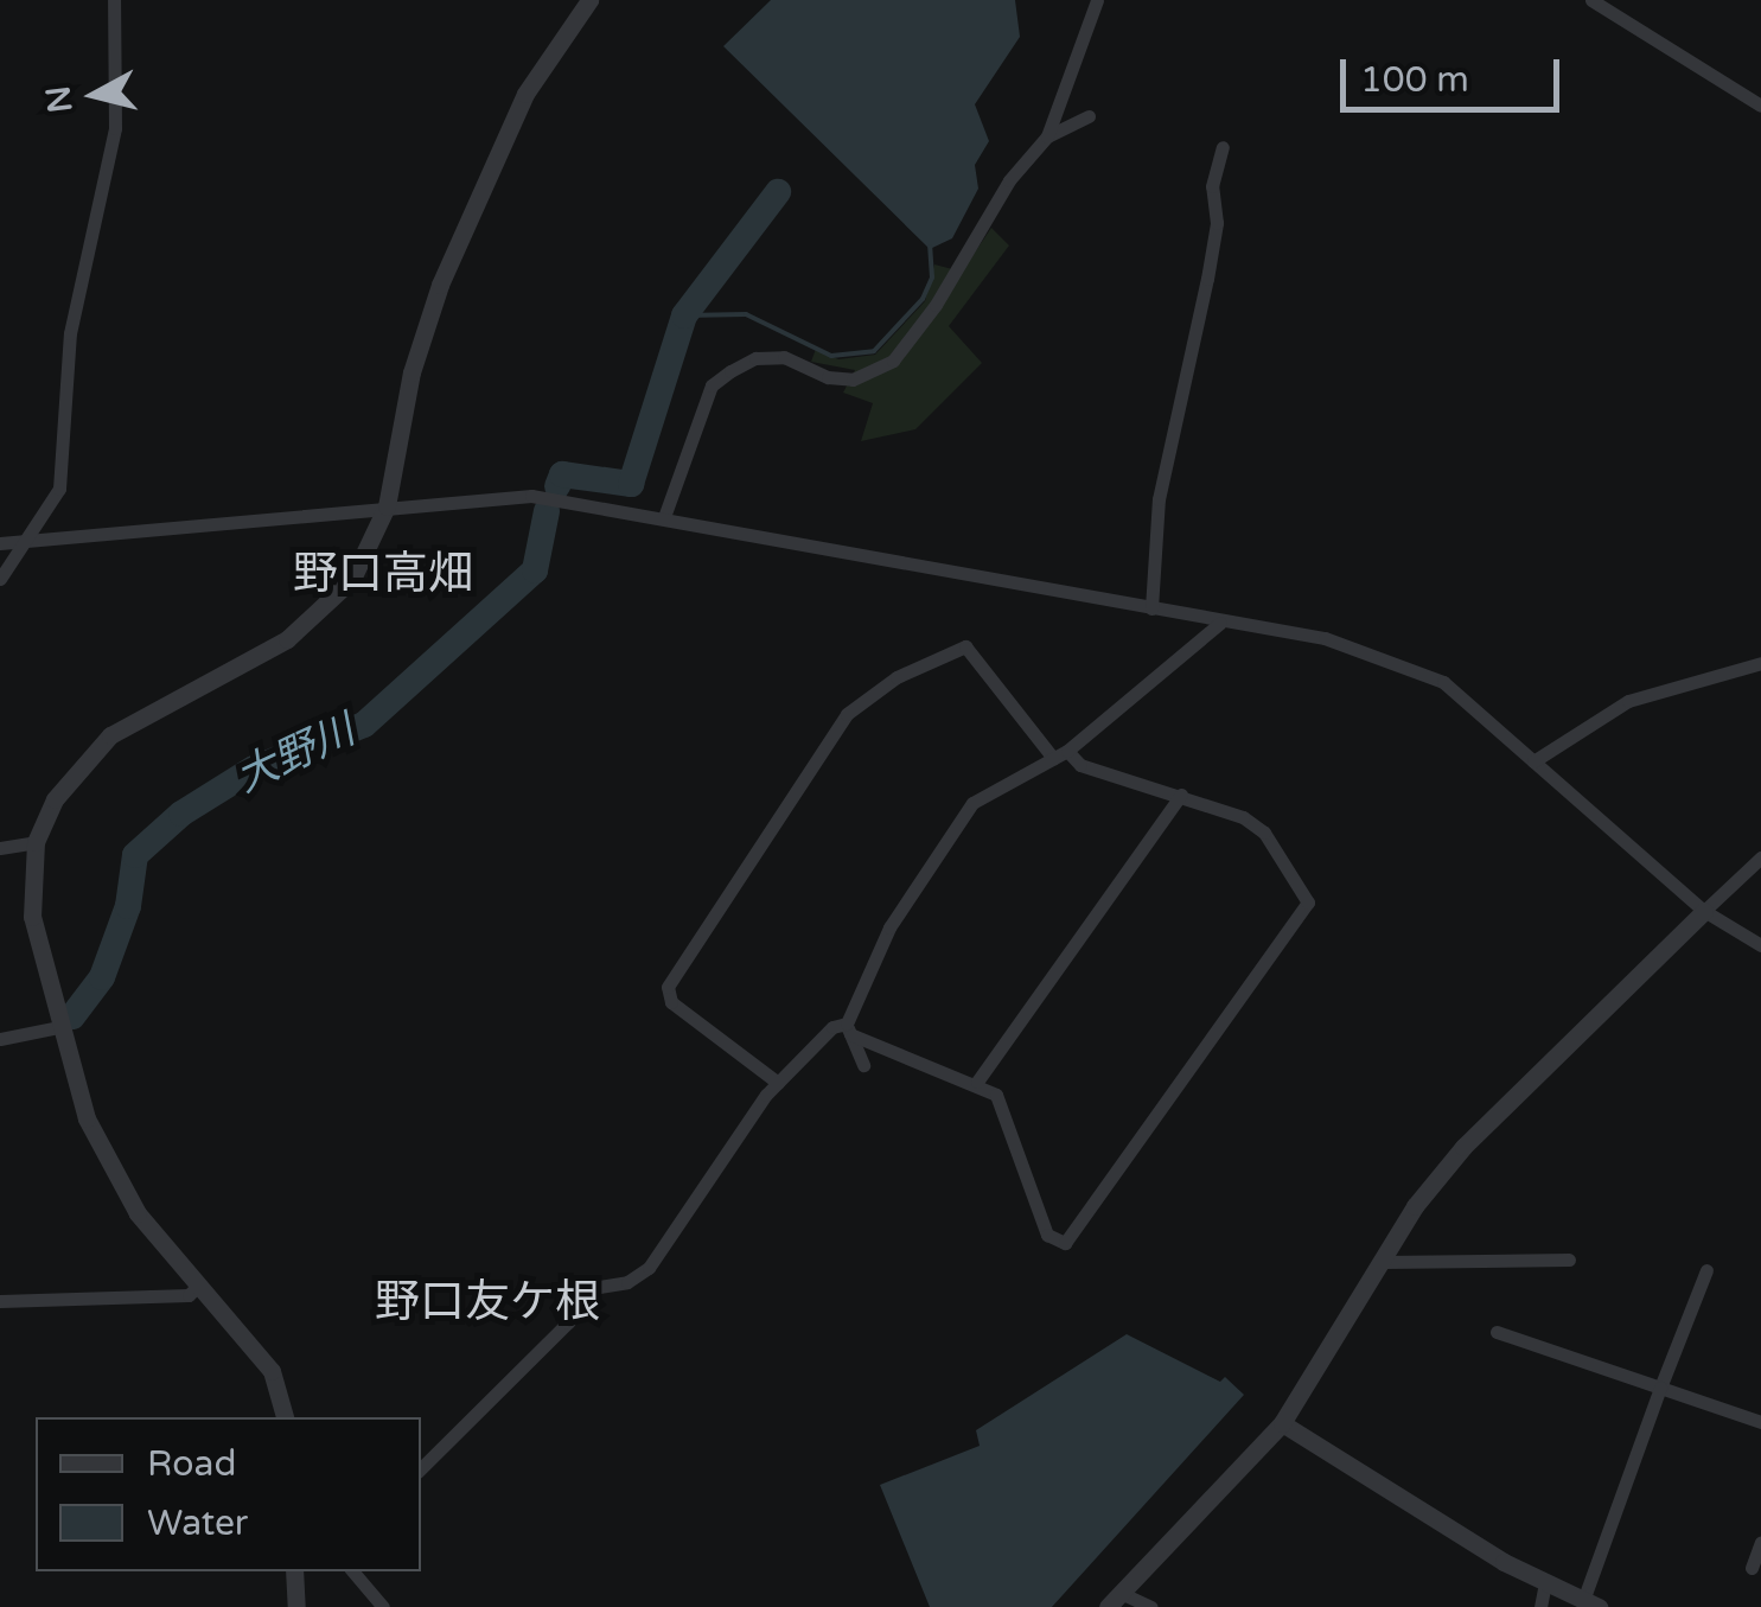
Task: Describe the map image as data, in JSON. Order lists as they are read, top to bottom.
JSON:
{
  "districts": ["野口高畑", "野口友ケ根"],
  "water": ["大野川"],
  "legend": ["Road", "Water"],
  "scale_bar": "100 m",
  "north": "left"
}
